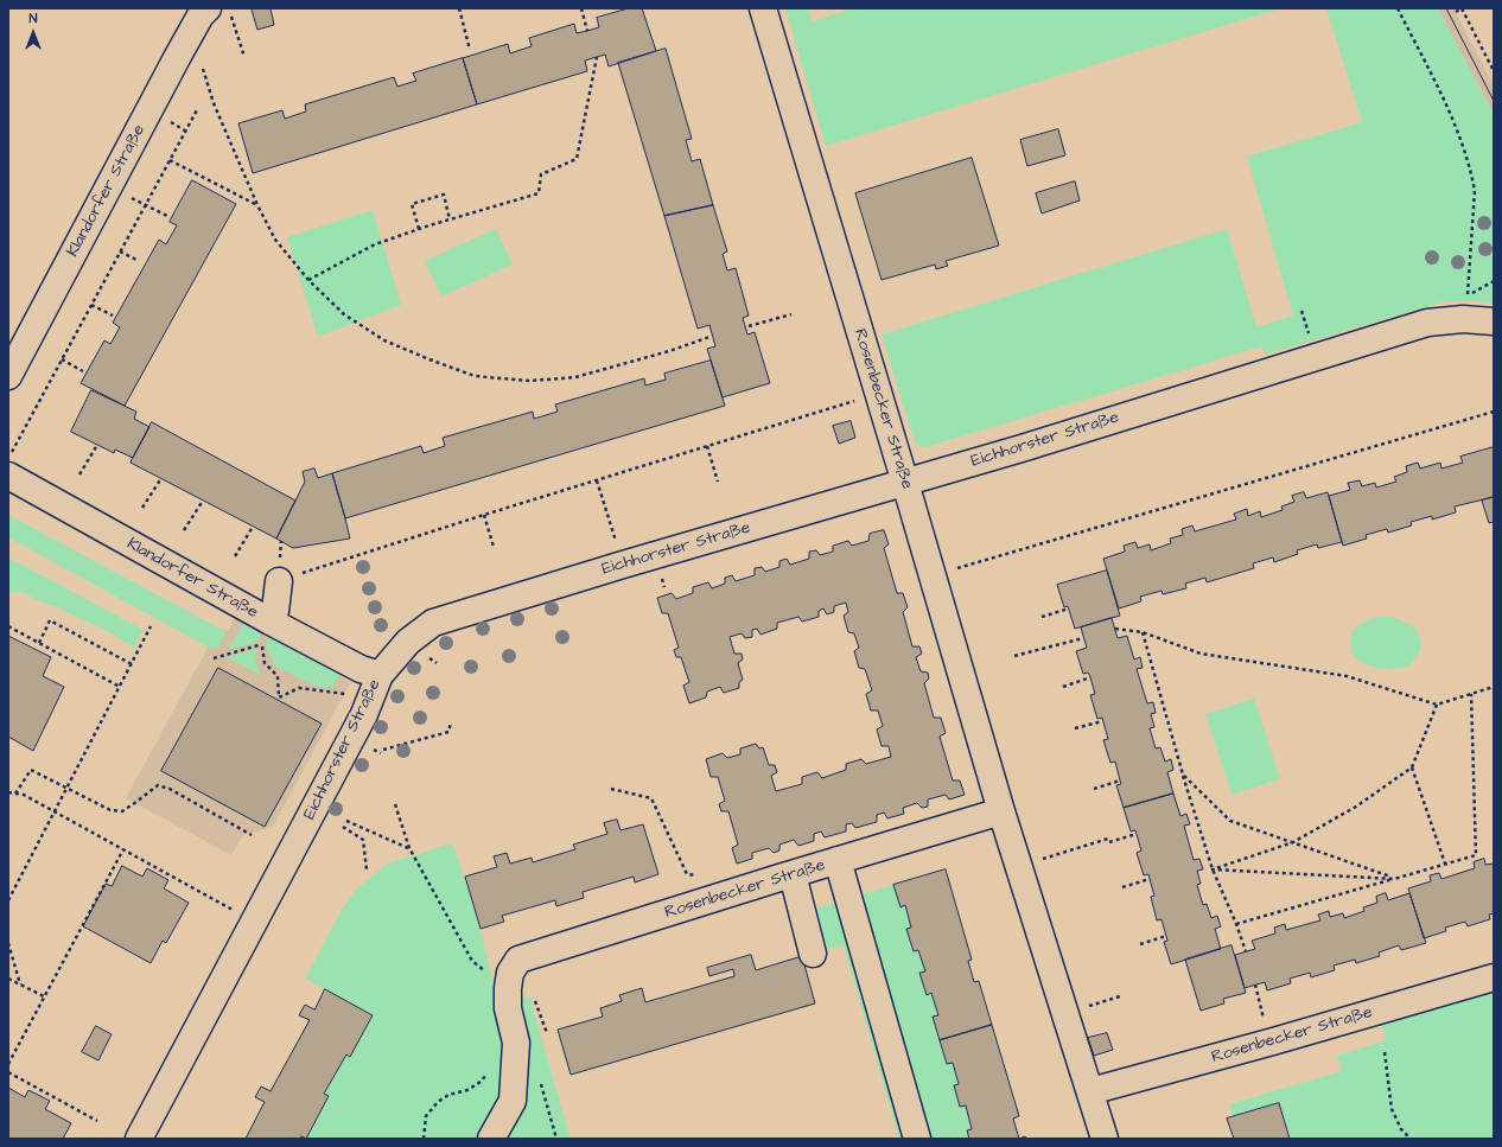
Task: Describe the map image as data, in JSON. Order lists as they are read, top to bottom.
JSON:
{
  "streets": {
    "street": ["Klandorfer Straße", "Rosenbecker Straße", "Eichhorster Straße"]
  },
  "crossings": [
    ["Klandorfer Straße", "Eichhorster Straße"],
    ["Rosenbecker Straße", "Eichhorster Straße"]
  ],
  "north": "top"
}
